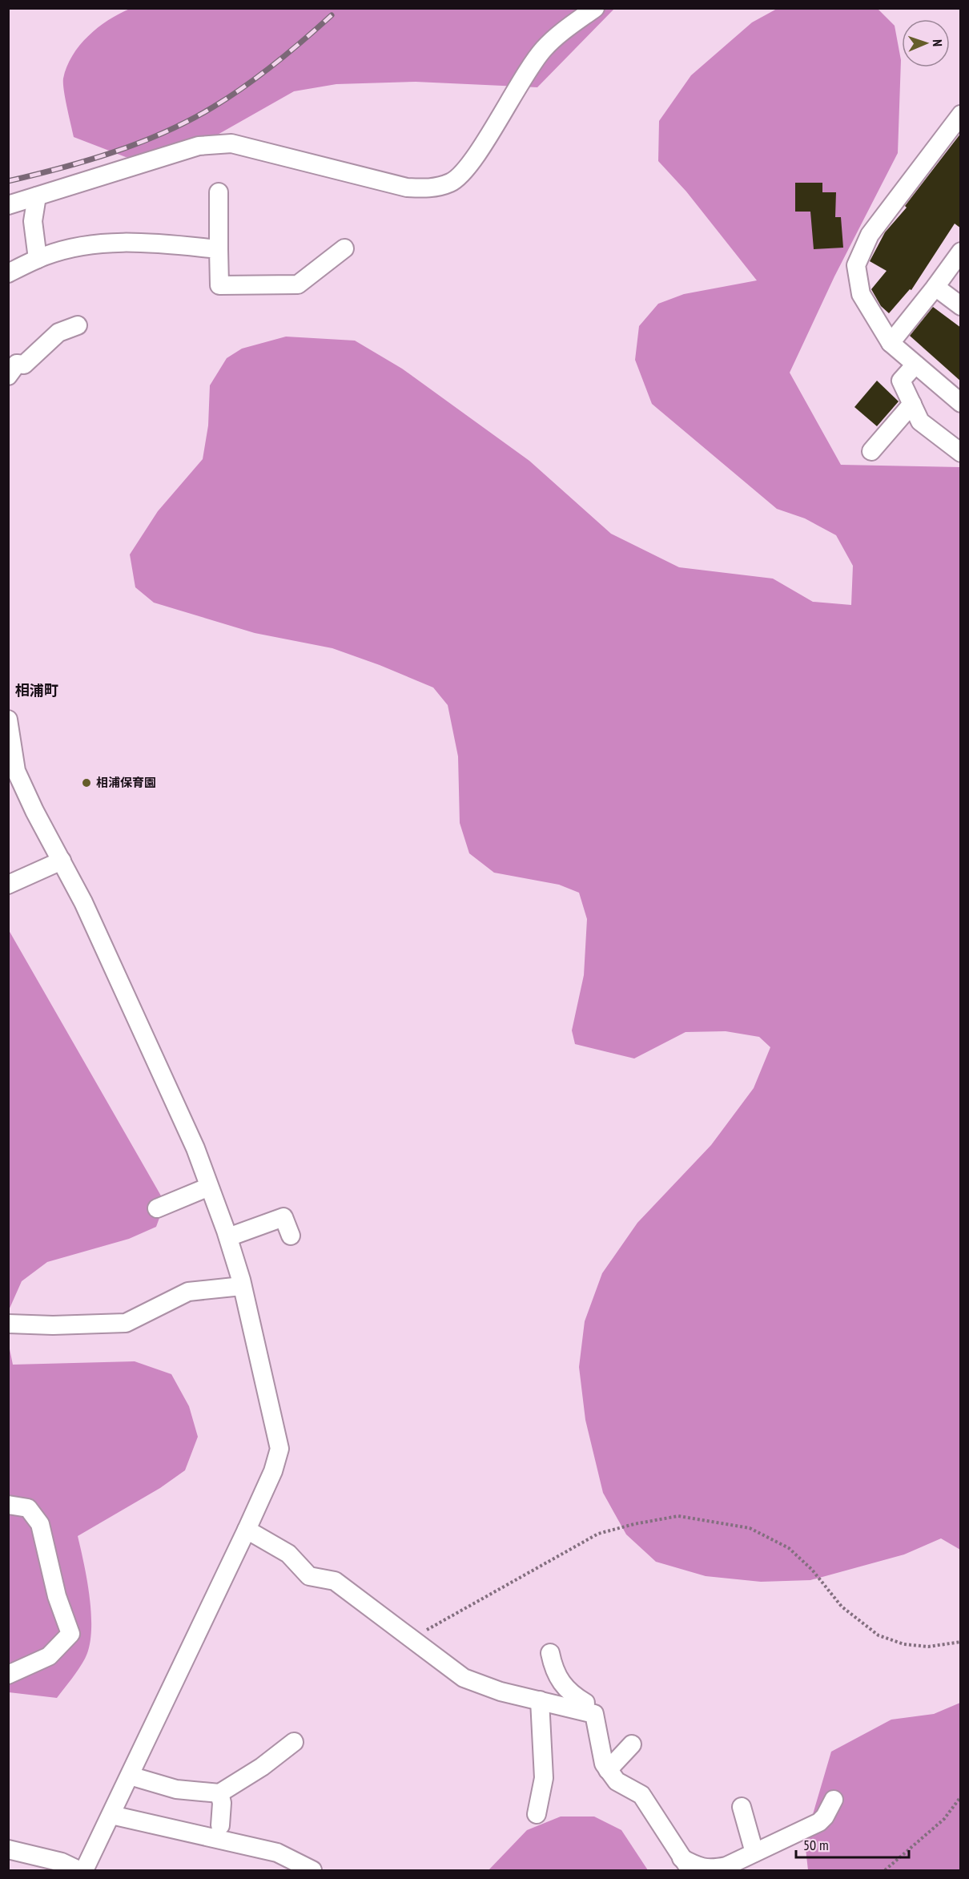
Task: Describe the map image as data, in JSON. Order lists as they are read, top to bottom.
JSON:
{
  "districts": ["相浦町"],
  "places": ["相浦保育園"],
  "scale_bar": "50 m",
  "north": "right"
}
